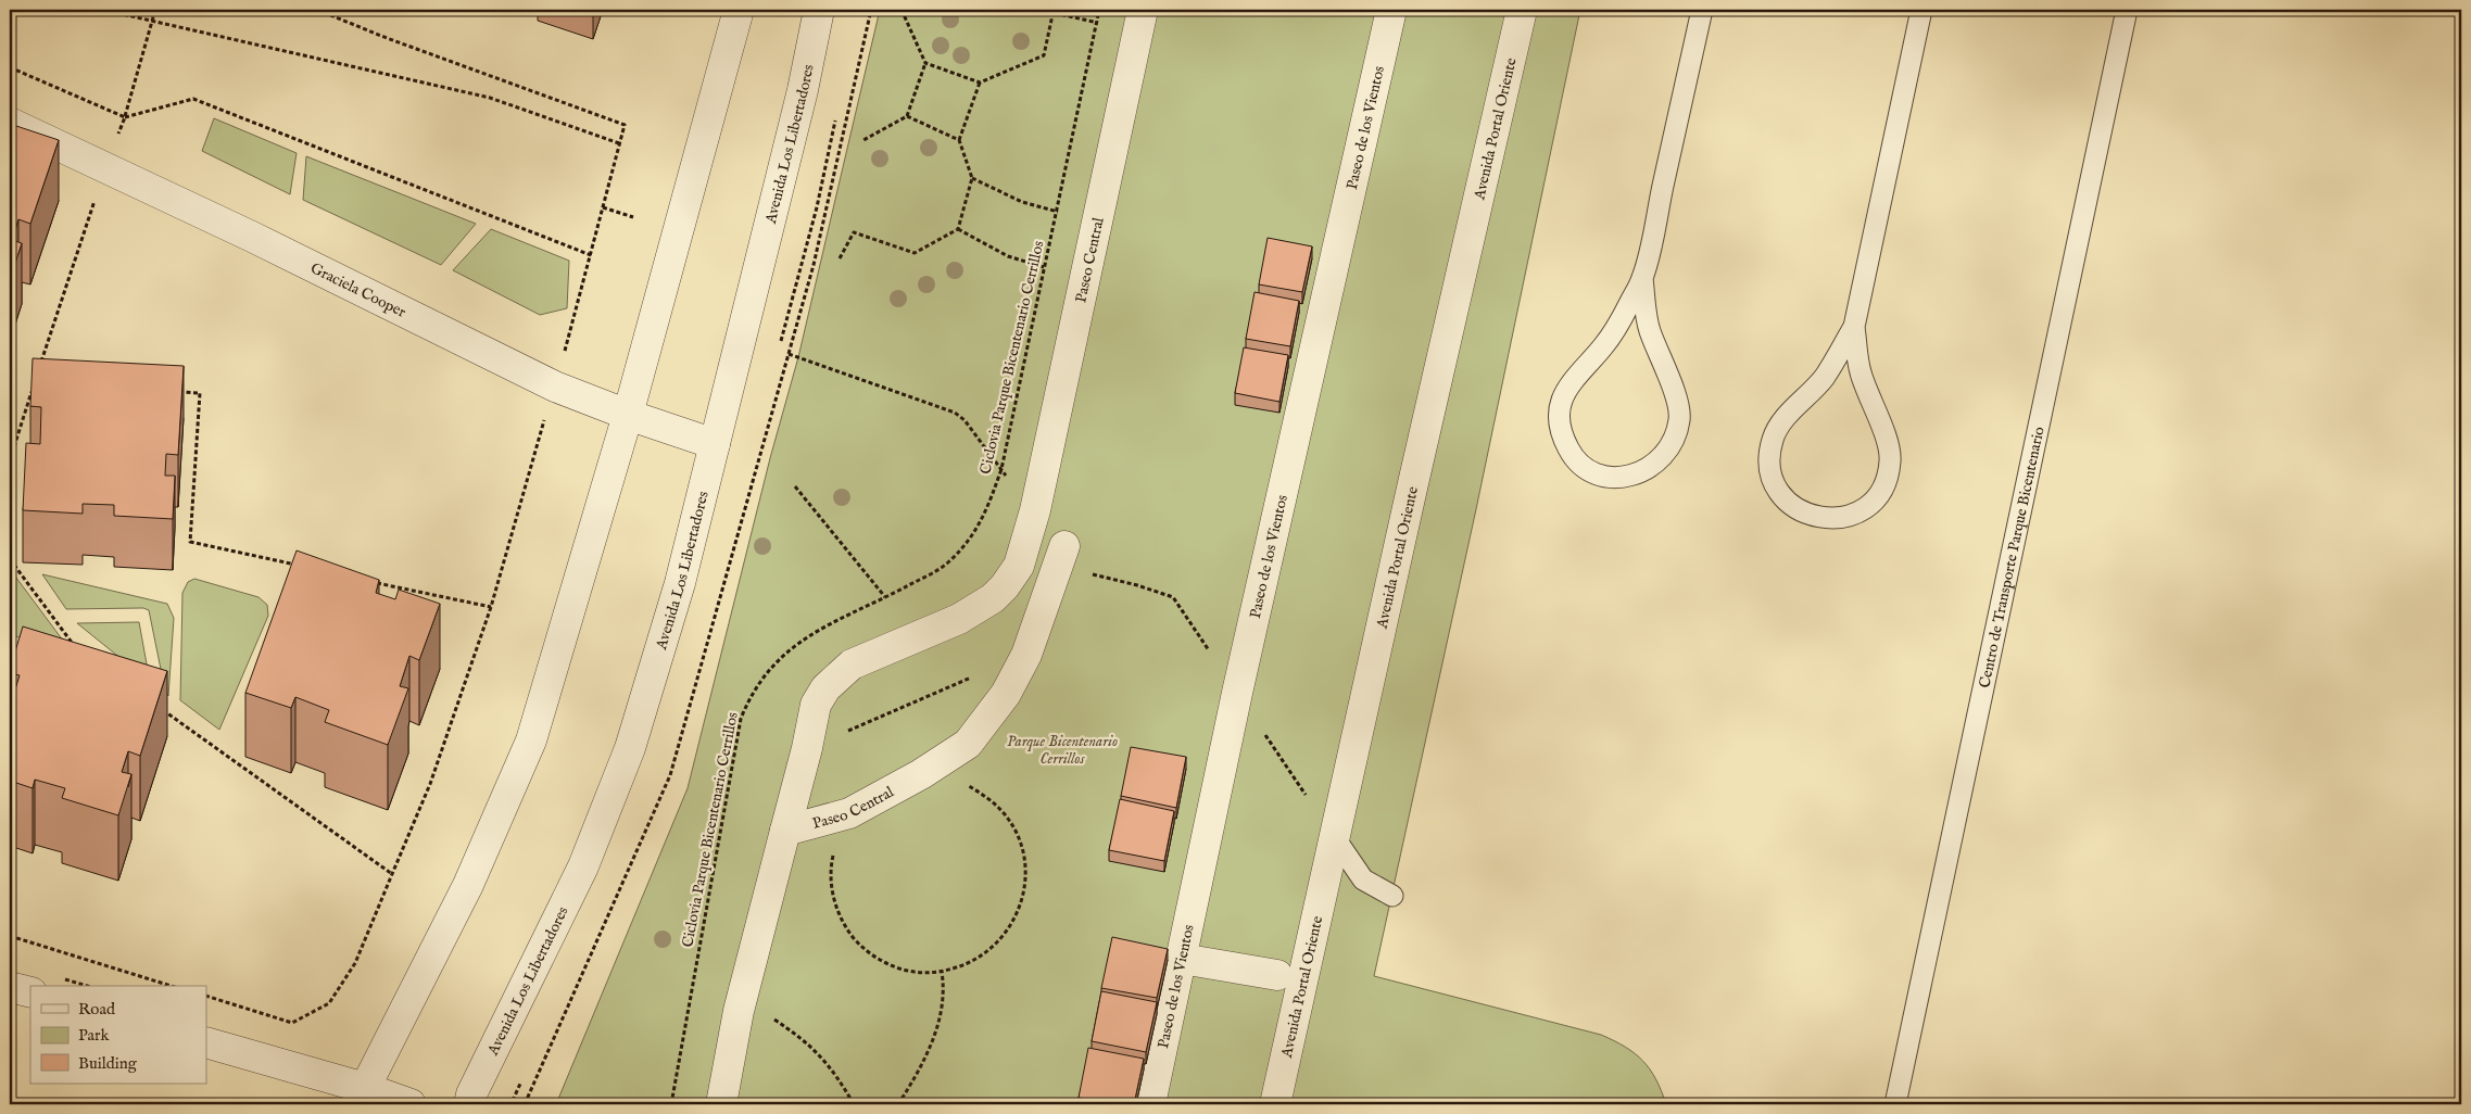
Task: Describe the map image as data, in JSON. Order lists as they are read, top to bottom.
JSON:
{
  "streets": {
    "street": [
      "Paseo de los Vientos",
      "Avenida Portal Oriente",
      "Avenida Los Libertadores",
      "Paseo Central",
      "Graciela Cooper"
    ],
    "lane": ["Centro de Transporte Parque Bicentenario"],
    "path": ["Ciclovia Parque Bicentenario Cerrillos"]
  },
  "crossings": [
    ["Avenida Los Libertadores", "Graciela Cooper"]
  ],
  "parks": ["Parque Bicentenario Cerrillos"],
  "legend": ["Road", "Park", "Building"]
}
